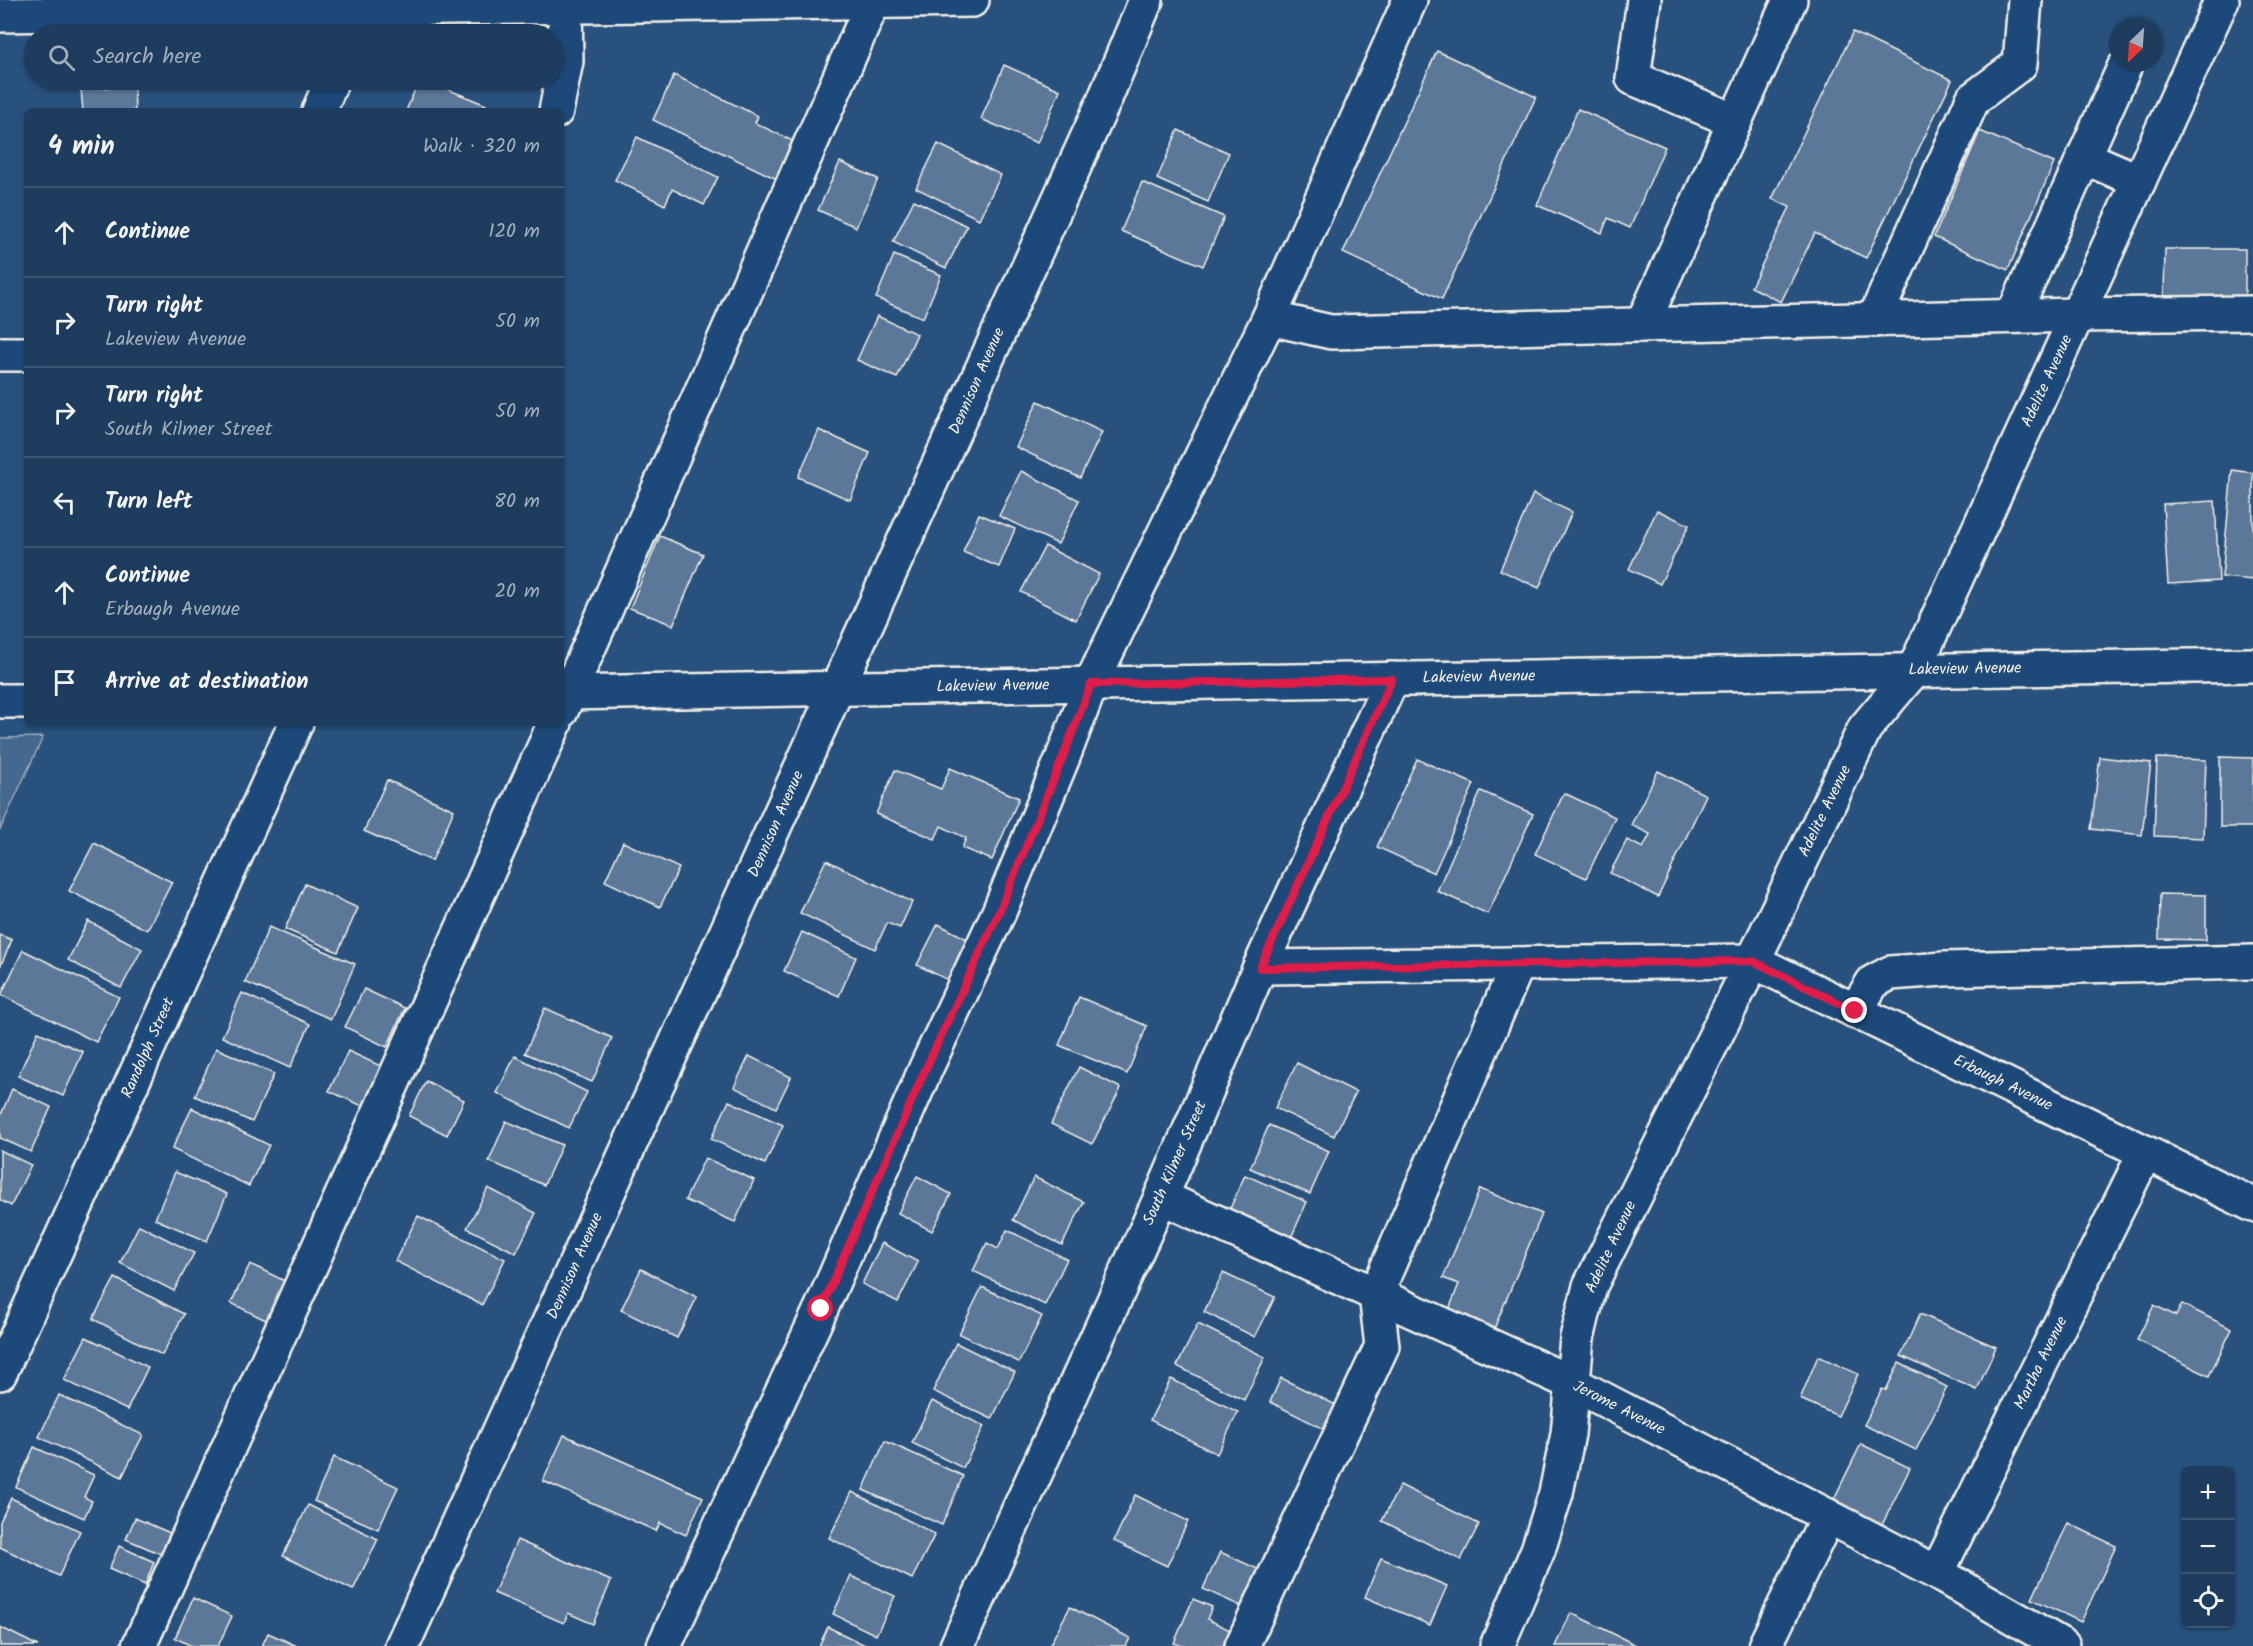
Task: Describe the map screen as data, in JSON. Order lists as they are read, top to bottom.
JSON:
{
  "streets": {
    "street": [
      "Dennison Avenue",
      "Adelite Avenue",
      "Lakeview Avenue",
      "Randolph Street",
      "Erbaugh Avenue",
      "South Kilmer Street",
      "Martha Avenue",
      "Jerome Avenue"
    ]
  },
  "crossings": [
    ["Dennison Avenue", "Lakeview Avenue"],
    ["Adelite Avenue", "Lakeview Avenue"],
    ["Adelite Avenue", "Erbaugh Avenue"],
    ["Adelite Avenue", "Jerome Avenue"],
    ["Lakeview Avenue", "South Kilmer Street"],
    ["Erbaugh Avenue", "Martha Avenue"],
    ["South Kilmer Street", "Jerome Avenue"],
    ["Martha Avenue", "Jerome Avenue"]
  ],
  "north": "bottom left",
  "page": {
    "search": "Search here",
    "heading": ["4 min", "Walk · 320 m"],
    "list": [
      ["Continue", "120 m"],
      ["Turn right", "Lakeview Avenue", "50 m"],
      ["Turn right", "South Kilmer Street", "50 m"],
      ["Turn left", "80 m"],
      ["Continue", "Erbaugh Avenue", "20 m"],
      "Arrive at destination"
    ],
    "map_buttons": ["+", "−"]
  }
}
